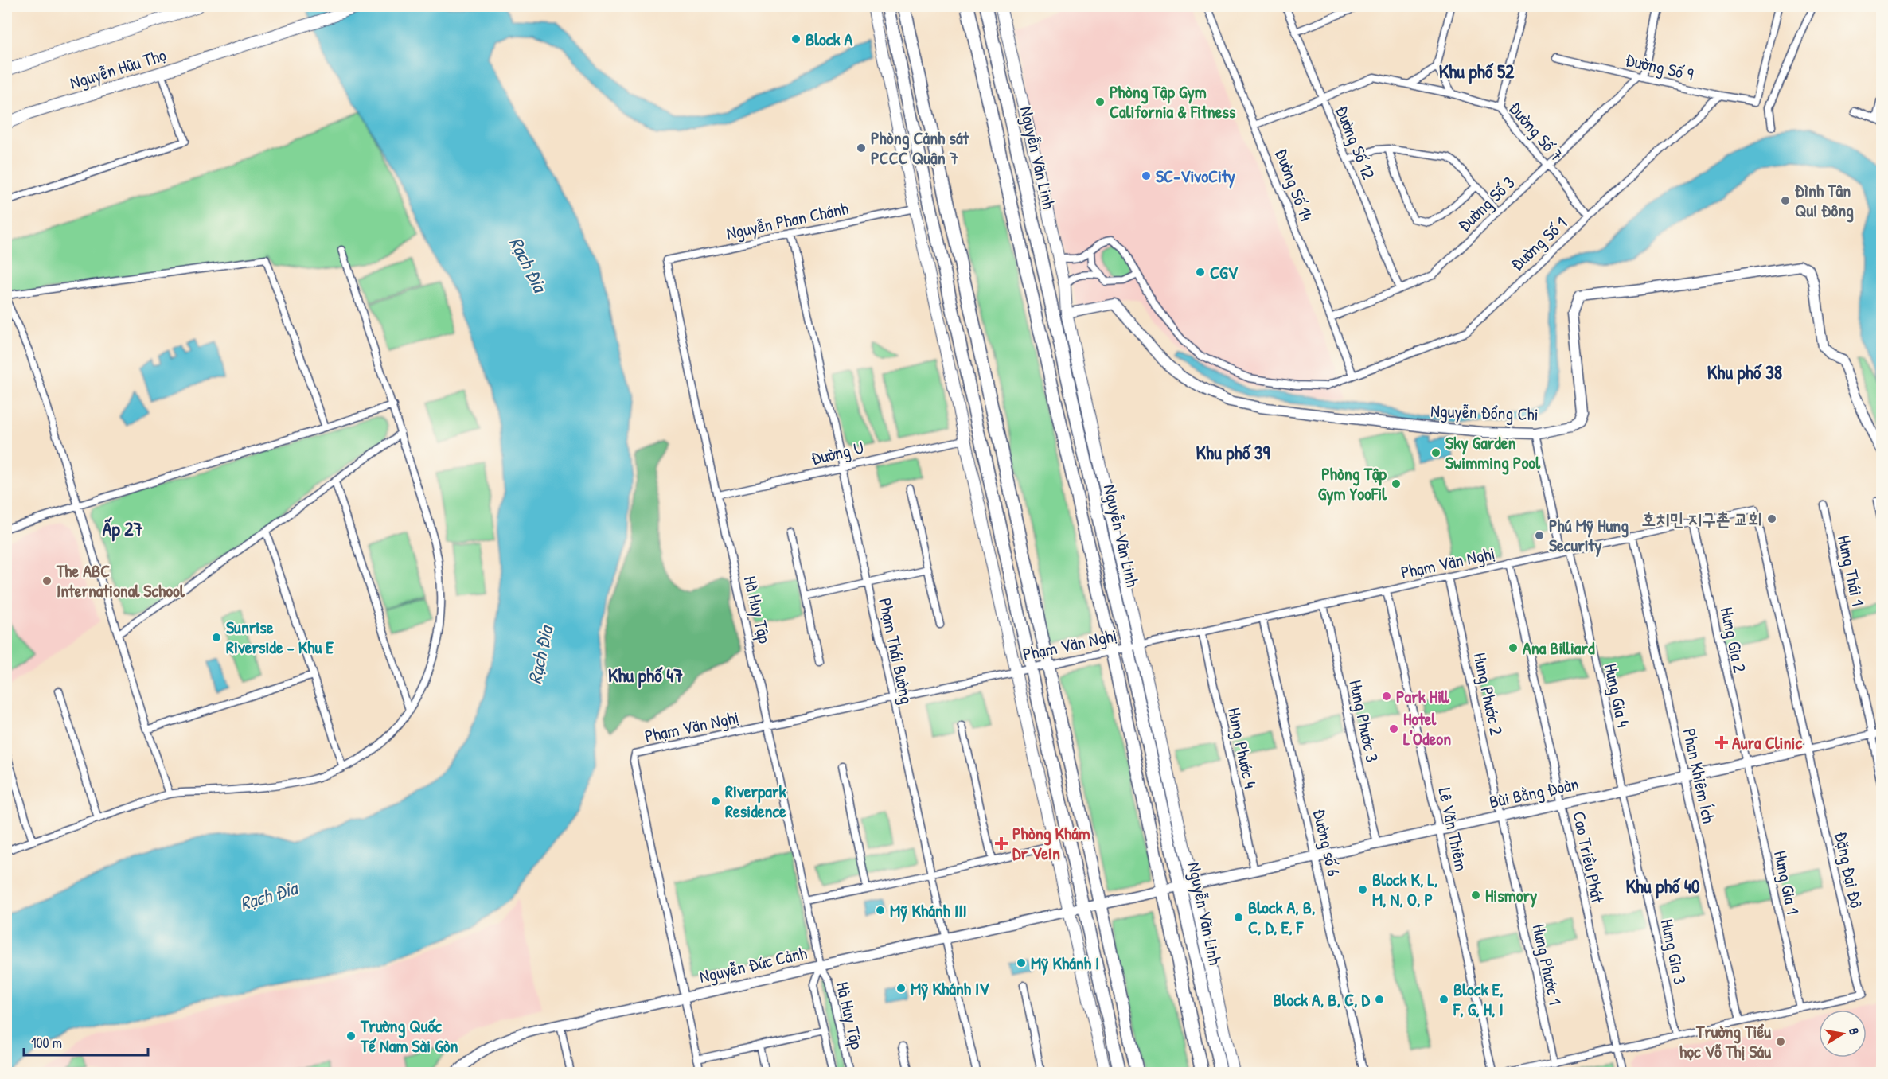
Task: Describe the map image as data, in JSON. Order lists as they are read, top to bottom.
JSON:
{
  "streets": {
    "highway": ["Nguyễn Văn Linh"],
    "main road": ["Nguyễn Hữu Thọ"],
    "street": [
      "Đường Số 9",
      "Đường Số 7",
      "Đường Số 12",
      "Đường Số 14",
      "Đường Số 3",
      "Nguyễn Phan Chánh",
      "Đường Số 1",
      "Nguyễn Đổng Chi",
      "Đường U",
      "Phạm Văn Nghị",
      "Hưng Thái 1",
      "Hà Huy Tập",
      "Hưng Gia 2",
      "Phạm Thái Bường",
      "Hưng Phước 2",
      "Hưng Gia 4",
      "Hưng Phước 3",
      "Hưng Phước 4",
      "Phan Khiêm Ích",
      "Bùi Bằng Đoàn",
      "Lê Văn Thiêm",
      "Đường số 6",
      "Cao Triều Phát",
      "Đặng Đại Độ",
      "Hưng Gia 1",
      "Hưng Gia 3",
      "Nguyễn Đức Cảnh",
      "Hưng Phước 1"
    ]
  },
  "crossings": [
    ["Đường Số 9", "Đường Số 3"],
    ["Đường Số 9", "Đường Số 1"],
    ["Đường Số 7", "Đường Số 12"],
    ["Đường Số 7", "Đường Số 14"],
    ["Đường Số 7", "Đường Số 3"],
    ["Đường Số 7", "Đường Số 1"],
    ["Đường Số 12", "Đường Số 3"],
    ["Nguyễn Văn Linh", "Nguyễn Đổng Chi"],
    ["Nguyễn Văn Linh", "Phạm Văn Nghị"],
    ["Nguyễn Văn Linh", "Bùi Bằng Đoàn"],
    ["Đường Số 14", "Đường Số 3"],
    ["Đường Số 14", "Đường Số 1"],
    ["Nguyễn Phan Chánh", "Hà Huy Tập"],
    ["Nguyễn Phan Chánh", "Phạm Thái Bường"],
    ["Đường U", "Hà Huy Tập"],
    ["Đường U", "Phạm Thái Bường"],
    ["Phạm Văn Nghị", "Hà Huy Tập"],
    ["Phạm Văn Nghị", "Hưng Gia 2"],
    ["Phạm Văn Nghị", "Phạm Thái Bường"],
    ["Phạm Văn Nghị", "Hưng Phước 2"],
    ["Phạm Văn Nghị", "Hưng Gia 4"],
    ["Phạm Văn Nghị", "Hưng Phước 3"],
    ["Phạm Văn Nghị", "Hưng Phước 4"],
    ["Phạm Văn Nghị", "Phan Khiêm Ích"],
    ["Phạm Văn Nghị", "Lê Văn Thiêm"],
    ["Phạm Văn Nghị", "Đường số 6"],
    ["Phạm Văn Nghị", "Cao Triều Phát"],
    ["Phạm Văn Nghị", "Đặng Đại Độ"],
    ["Phạm Văn Nghị", "Nguyễn Đức Cảnh"],
    ["Hưng Thái 1", "Bùi Bằng Đoàn"],
    ["Hà Huy Tập", "Nguyễn Đức Cảnh"],
    ["Hưng Gia 2", "Bùi Bằng Đoàn"],
    ["Hưng Gia 2", "Hưng Gia 1"],
    ["Phạm Thái Bường", "Nguyễn Đức Cảnh"],
    ["Hưng Phước 2", "Bùi Bằng Đoàn"],
    ["Hưng Phước 2", "Hưng Phước 1"],
    ["Hưng Gia 4", "Bùi Bằng Đoàn"],
    ["Hưng Gia 4", "Hưng Gia 3"],
    ["Hưng Phước 3", "Bùi Bằng Đoàn"],
    ["Hưng Phước 4", "Bùi Bằng Đoàn"],
    ["Phan Khiêm Ích", "Bùi Bằng Đoàn"],
    ["Phan Khiêm Ích", "Đặng Đại Độ"],
    ["Bùi Bằng Đoàn", "Lê Văn Thiêm"],
    ["Bùi Bằng Đoàn", "Đường số 6"],
    ["Bùi Bằng Đoàn", "Cao Triều Phát"],
    ["Bùi Bằng Đoàn", "Đặng Đại Độ"],
    ["Bùi Bằng Đoàn", "Hưng Gia 1"],
    ["Bùi Bằng Đoàn", "Hưng Gia 3"],
    ["Bùi Bằng Đoàn", "Nguyễn Đức Cảnh"],
    ["Bùi Bằng Đoàn", "Hưng Phước 1"],
    ["Cao Triều Phát", "Đặng Đại Độ"],
    ["Đặng Đại Độ", "Hưng Gia 1"],
    ["Đặng Đại Độ", "Hưng Gia 3"],
    ["Đặng Đại Độ", "Hưng Phước 1"]
  ],
  "districts": [
    "Khu phố 52",
    "Khu phố 38",
    "Khu phố 39",
    "Ấp 27",
    "Khu phố 47",
    "Khu phố 40"
  ],
  "water": ["Rạch Đỉa"],
  "places": {
    "other": [
      "Block A",
      "Phòng Tập Gym California & Fitness",
      "Phòng Cảnh sát PCCC Quận 7",
      "SC-VivoCity",
      "Đình Tân Qui Đông",
      "CGV",
      "Sky Garden Swimming Pool",
      "Phòng Tập Gym YooFil",
      "호치민 지구촌 교회",
      "Phú Mỹ Hưng Security",
      "The ABC International School",
      "Sunrise Riverside - Khu E",
      "Ana Billiard",
      "Park Hill",
      "Hotel L'Odeon",
      "Riverpark Residence",
      "Block K, L, M, N, O, P",
      "Hismory",
      "Mỹ Khánh III",
      "Block A, B, C, D, E, F",
      "Mỹ Khánh I",
      "Mỹ Khánh IV",
      "Block A, B, C, D",
      "Block E, F, G, H, I",
      "Trường Quốc Tế Nam Sài Gòn",
      "Trường Tiểu học Vỗ Thị Sáu"
    ],
    "health": ["Aura Clinic", "Phòng Khám Dr Vein"]
  },
  "scale_bar": "100 m",
  "north": "right"
}
